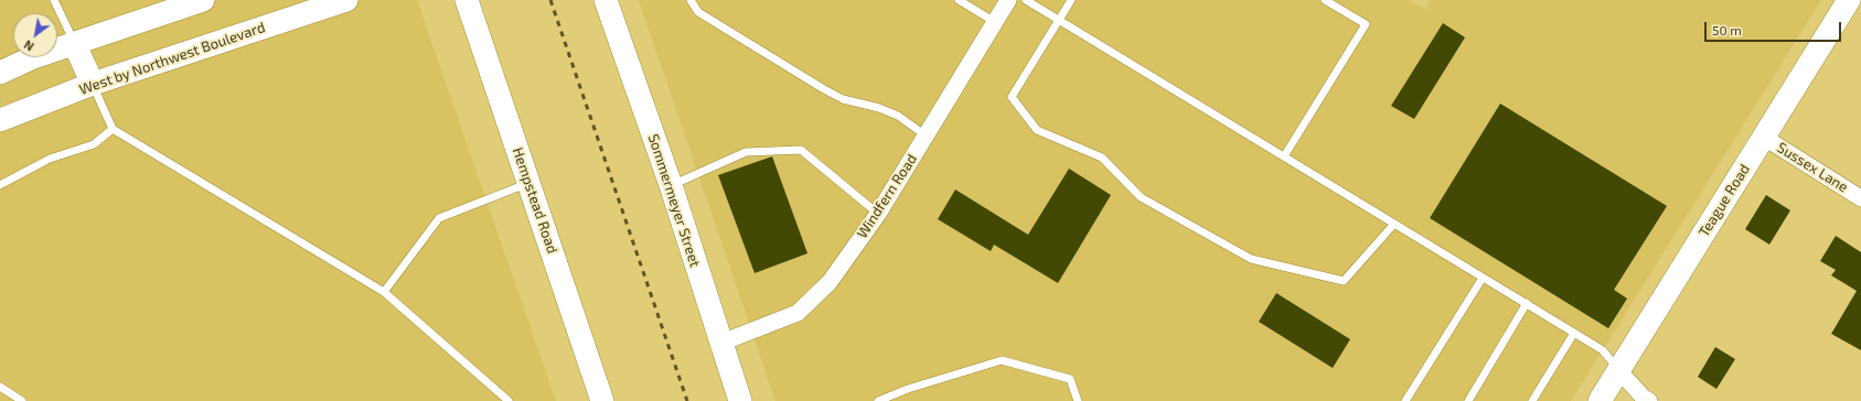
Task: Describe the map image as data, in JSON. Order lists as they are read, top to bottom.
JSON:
{
  "streets": {
    "street": [
      "West by Northwest Boulevard",
      "Sussex Lane",
      "Windfern Road",
      "Hempstead Road",
      "Sommermeyer Street",
      "Teague Road"
    ]
  },
  "crossings": [
    ["Sussex Lane", "Teague Road"],
    ["Windfern Road", "Sommermeyer Street"]
  ],
  "scale_bar": "50 m",
  "north": "bottom left"
}
